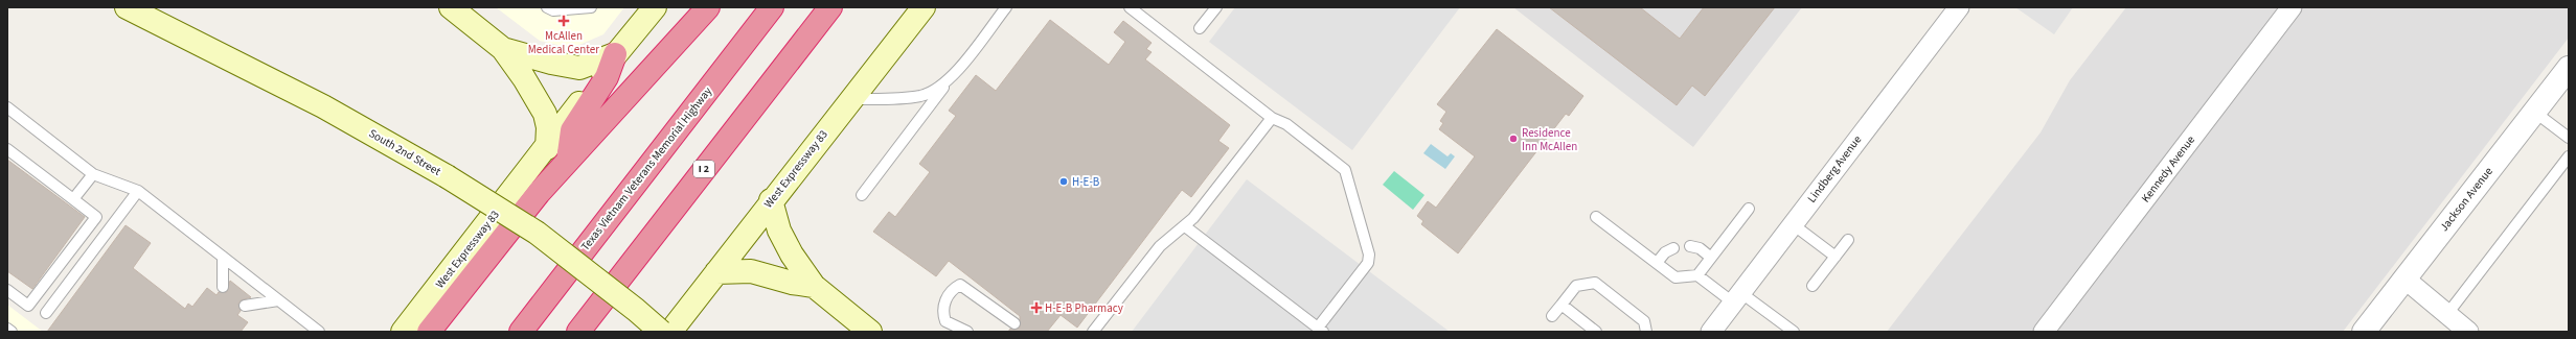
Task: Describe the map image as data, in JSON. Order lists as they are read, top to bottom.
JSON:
{
  "streets": {
    "highway": ["Texas Vietnam Veterans Memorial Highway", "I 2"],
    "main road": ["South 2nd Street", "West Expressway 83"],
    "street": ["Lindberg Avenue", "Kennedy Avenue", "Jackson Avenue"]
  },
  "places": {
    "health": ["McAllen Medical Center", "H-E-B Pharmacy"],
    "other": ["Residence Inn McAllen", "H-E-B"]
  }
}
